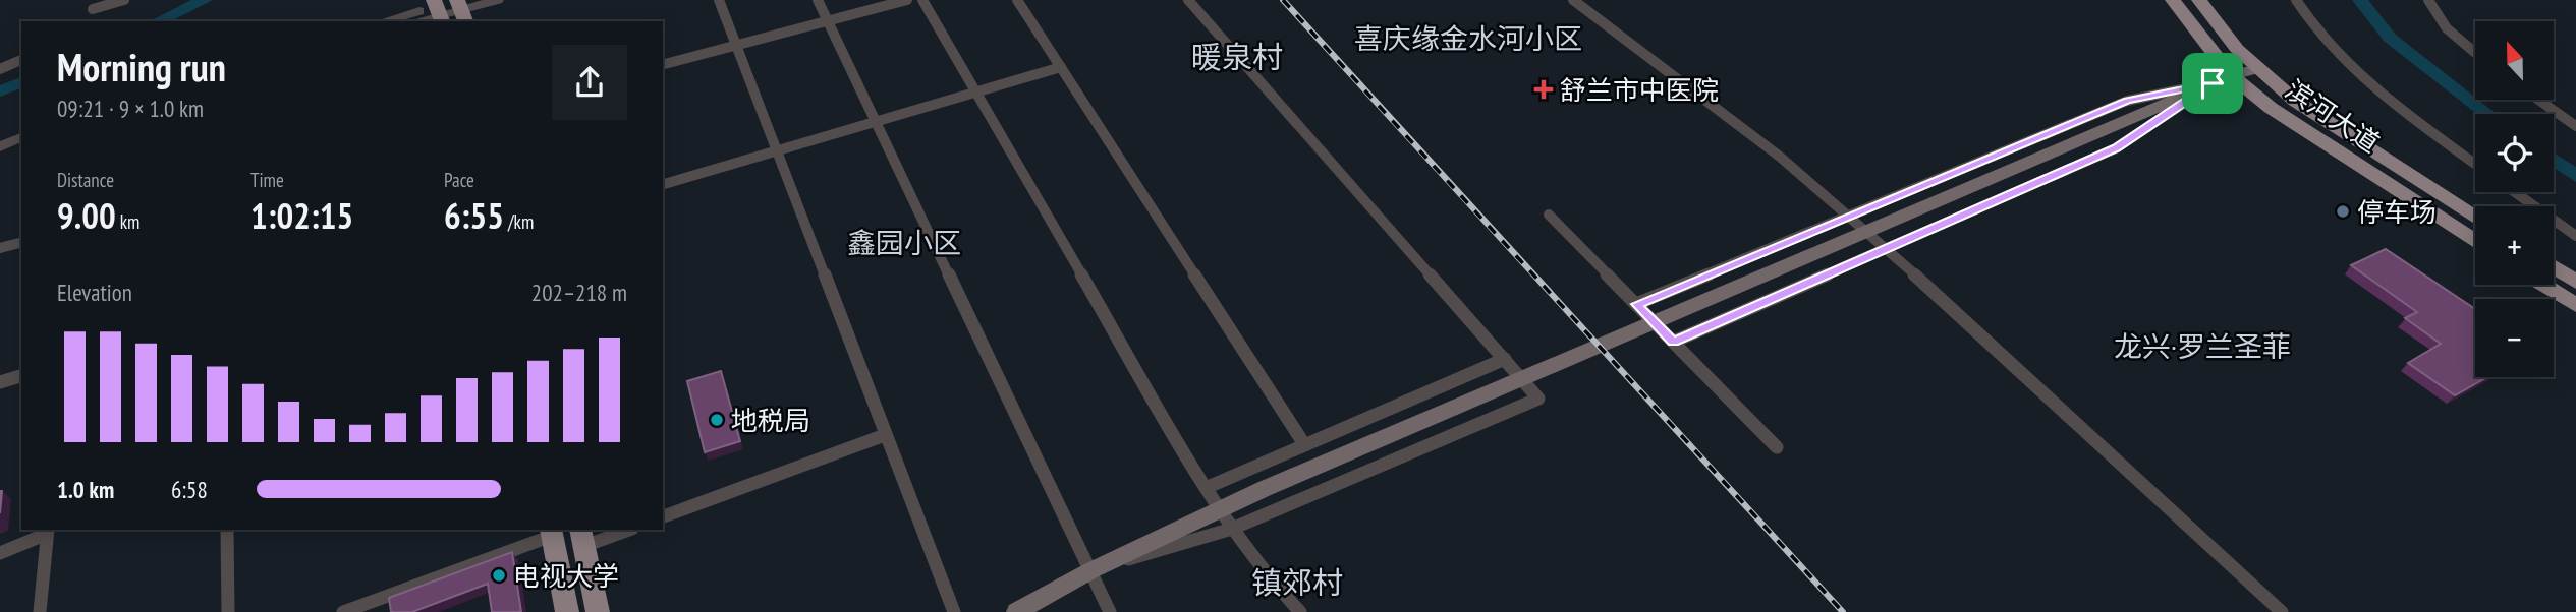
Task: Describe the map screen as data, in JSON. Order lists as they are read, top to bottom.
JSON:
{
  "streets": {
    "main road": ["滨河大道"]
  },
  "districts": [
    "喜庆缘金水河小区",
    "暖泉村",
    "鑫园小区",
    "龙兴·罗兰圣菲",
    "镇郊村"
  ],
  "places": {
    "health": ["舒兰市中医院"],
    "other": ["停车场", "地税局", "电视大学"]
  },
  "north": "top",
  "page": {
    "map_buttons": ["+", "−"],
    "heading": ["Morning run", "09:21 · 9 × 1.0 km"],
    "stats": [
      ["Distance", "9.00 km"],
      ["Time", "1:02:15"],
      ["Pace", "6:55 /km"]
    ],
    "chart": ["Elevation", "202–218 m"],
    "list": [
      {
        "name": "1.0 km",
        "note": "6:58"
      }
    ]
  }
}
